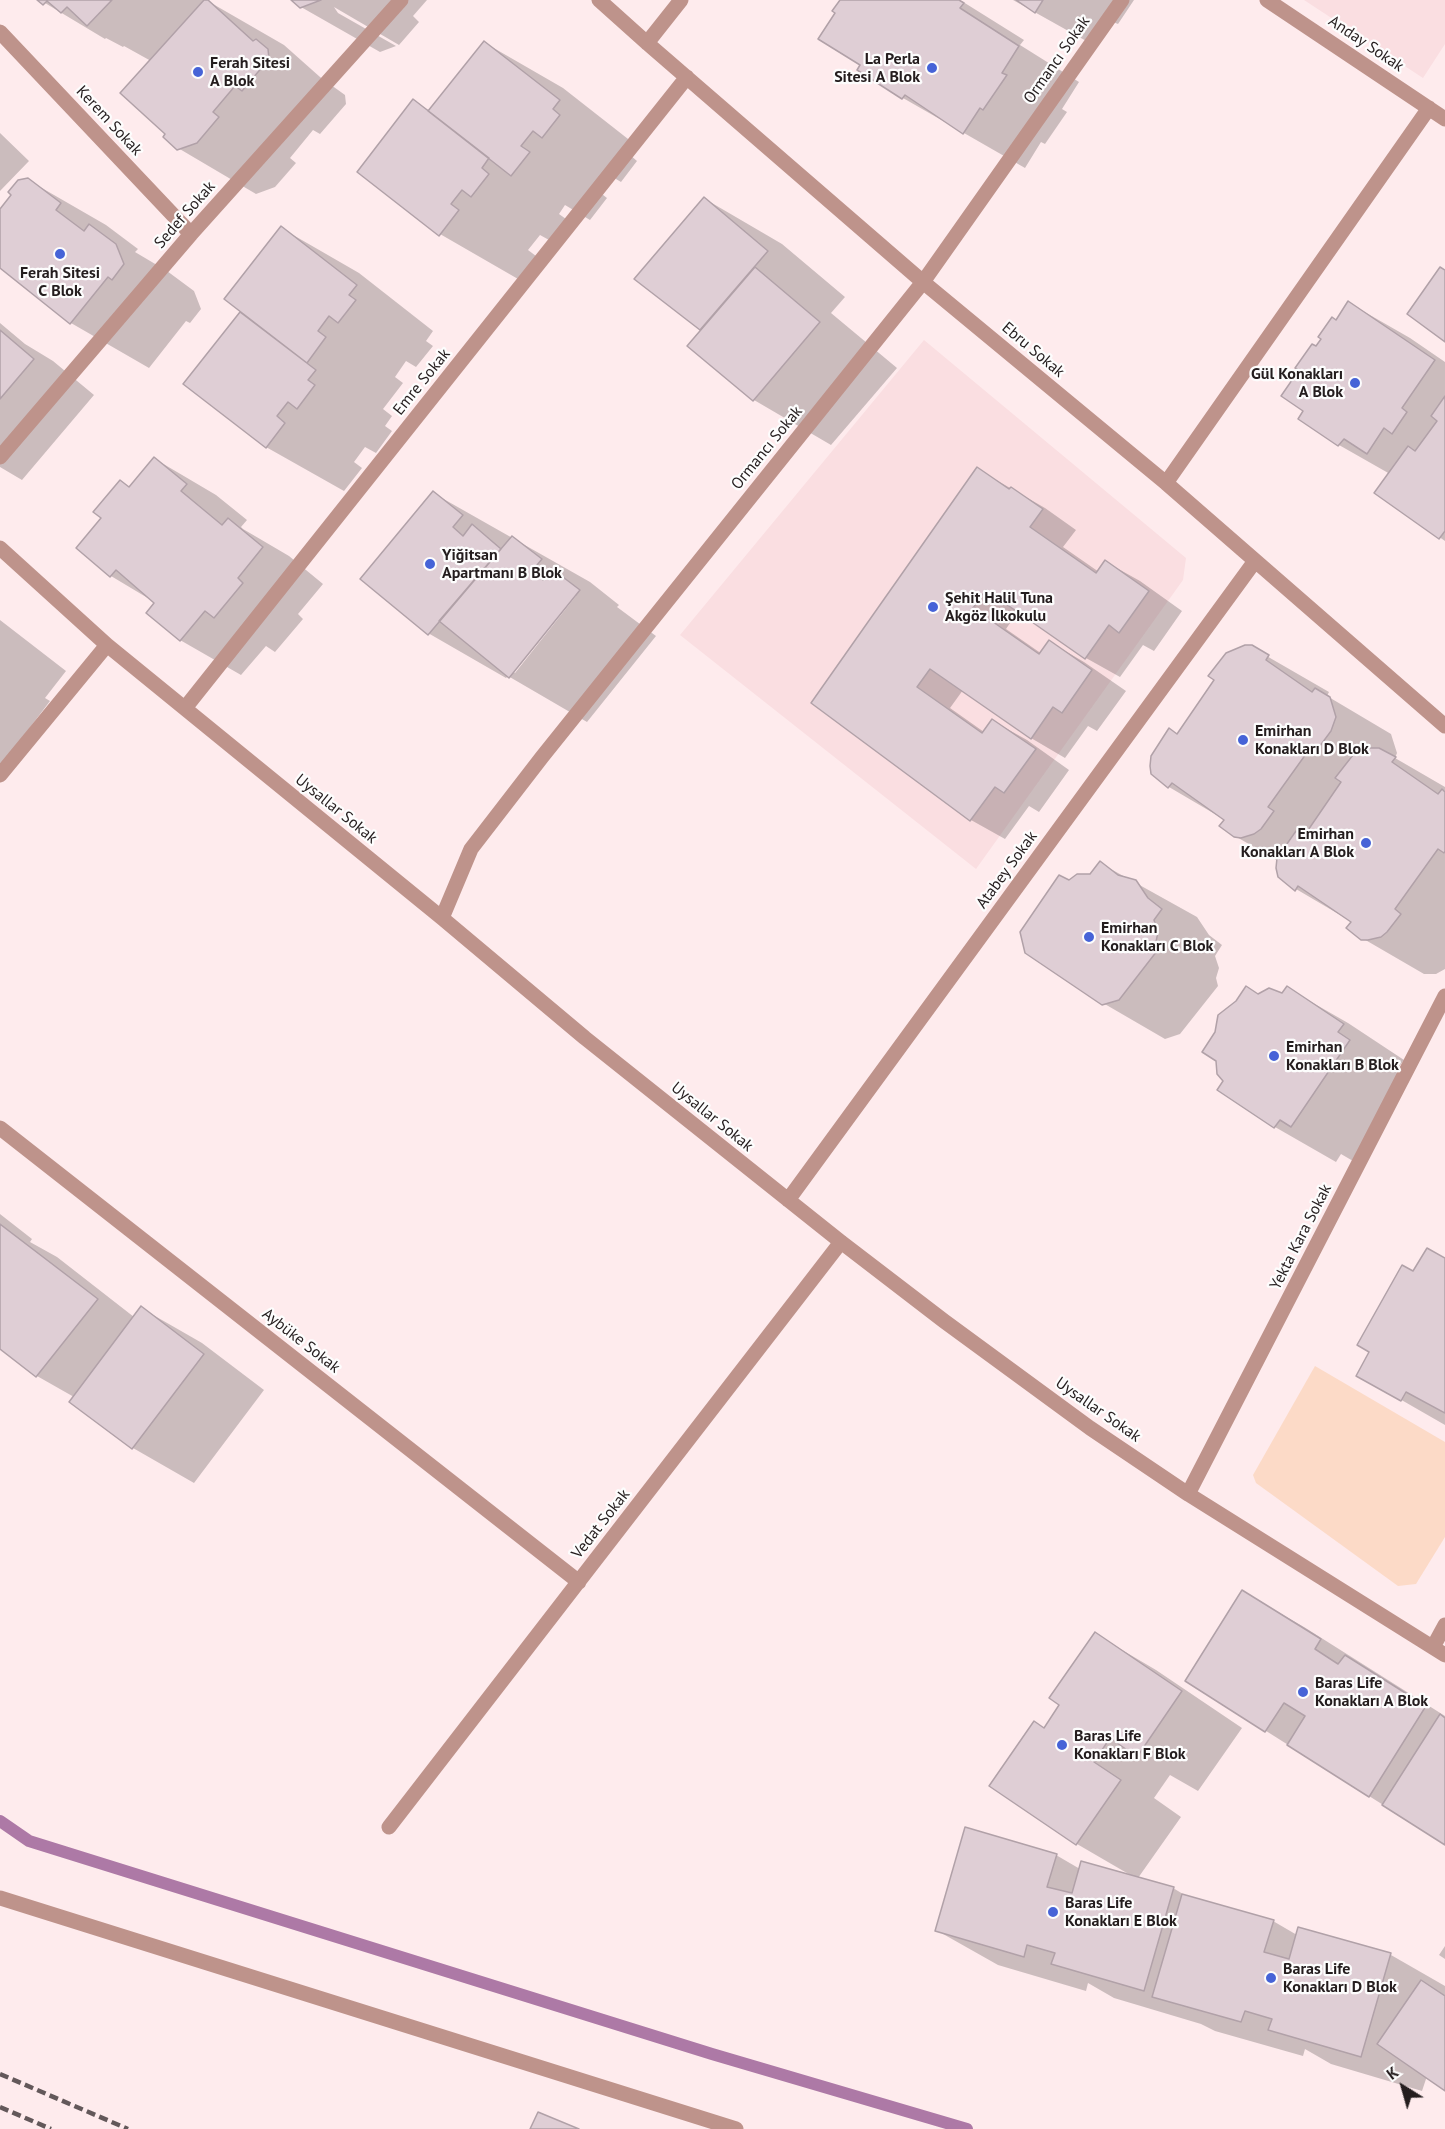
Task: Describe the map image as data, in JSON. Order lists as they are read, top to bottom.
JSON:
{
  "streets": {
    "street": [
      "Anday Sokak",
      "Ormancı Sokak",
      "Kerem Sokak",
      "Sedef Sokak",
      "Ebru Sokak",
      "Emre Sokak",
      "Uysallar Sokak",
      "Atabey Sokak",
      "Yekta Kara Sokak",
      "Aybüke Sokak",
      "Vedat Sokak"
    ]
  },
  "crossings": [
    ["Ormancı Sokak", "Ebru Sokak"],
    ["Ormancı Sokak", "Uysallar Sokak"],
    ["Kerem Sokak", "Sedef Sokak"],
    ["Ebru Sokak", "Emre Sokak"],
    ["Ebru Sokak", "Atabey Sokak"],
    ["Emre Sokak", "Uysallar Sokak"],
    ["Uysallar Sokak", "Atabey Sokak"],
    ["Uysallar Sokak", "Yekta Kara Sokak"],
    ["Uysallar Sokak", "Vedat Sokak"],
    ["Aybüke Sokak", "Vedat Sokak"]
  ],
  "places": [
    "La Perla Sitesi A Blok",
    "Ferah Sitesi A Blok",
    "Ferah Sitesi C Blok",
    "Gül Konakları A Blok",
    "Yiğitsan Apartmanı B Blok",
    "Şehit Halil Tuna Akgöz İlkokulu",
    "Emirhan Konakları D Blok",
    "Emirhan Konakları A Blok",
    "Emirhan Konakları C Blok",
    "Emirhan Konakları B Blok",
    "Baras Life Konakları A Blok",
    "Baras Life Konakları F Blok",
    "Baras Life Konakları E Blok",
    "Baras Life Konakları D Blok"
  ],
  "north": "top left"
}
